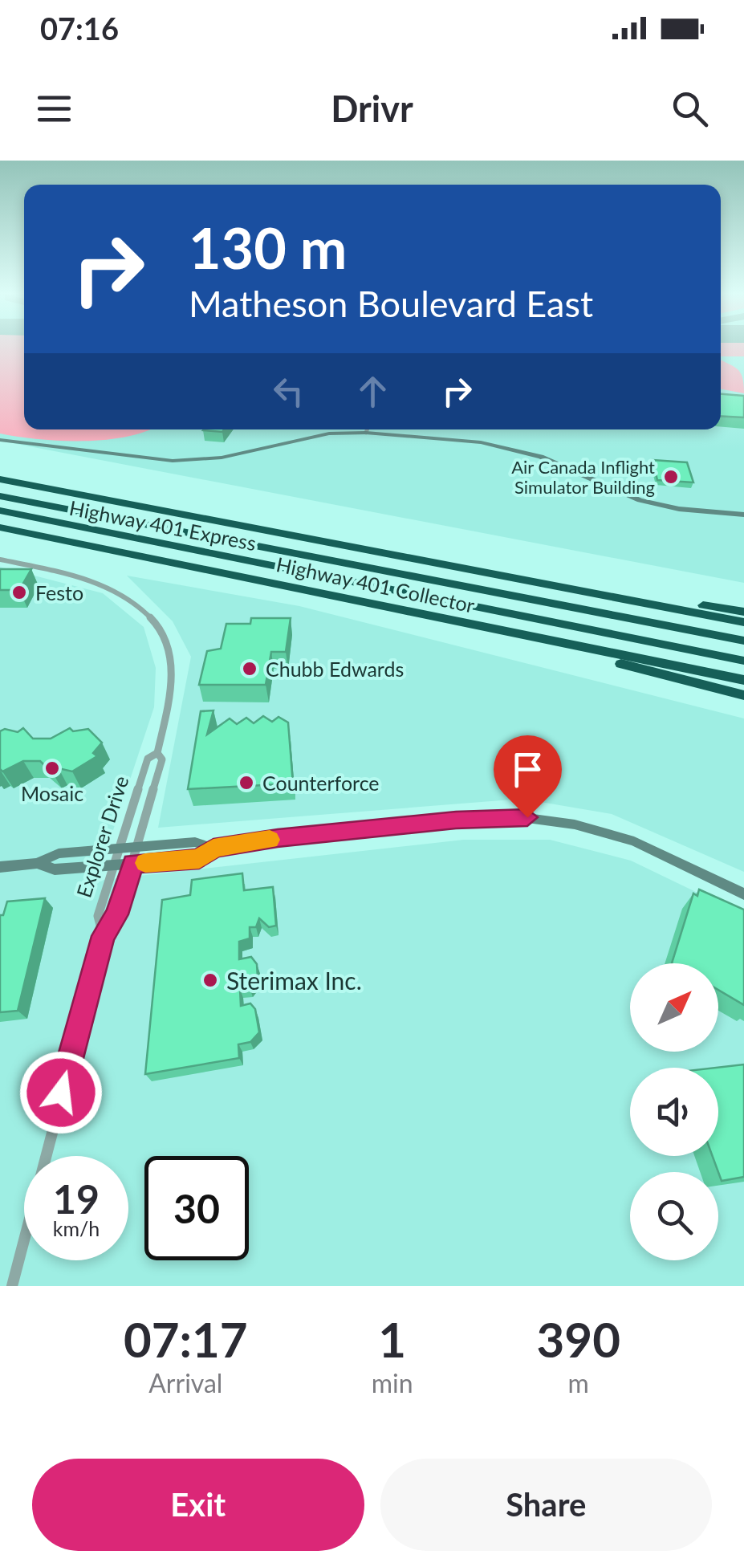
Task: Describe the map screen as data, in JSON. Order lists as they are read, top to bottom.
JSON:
{
  "streets": {
    "highway": ["Highway 401 Express", "Highway 401 Collector"],
    "street": ["Explorer Drive"]
  },
  "places": [
    "Air Canada Inflight Simulator Building",
    "Festo",
    "Chubb Edwards",
    "Mosaic",
    "Counterforce",
    "Sterimax Inc."
  ],
  "north": "top right",
  "page": {
    "status": "07:16",
    "header": "Drivr",
    "turn": ["130 m", "Matheson Boulevard East"],
    "speed": "19 km/h",
    "limit": "30",
    "eta": [
      "07:17",
      "Arrival",
      "1",
      "min",
      "390",
      "m"
    ],
    "buttons": ["Exit", "Share"]
  }
}
